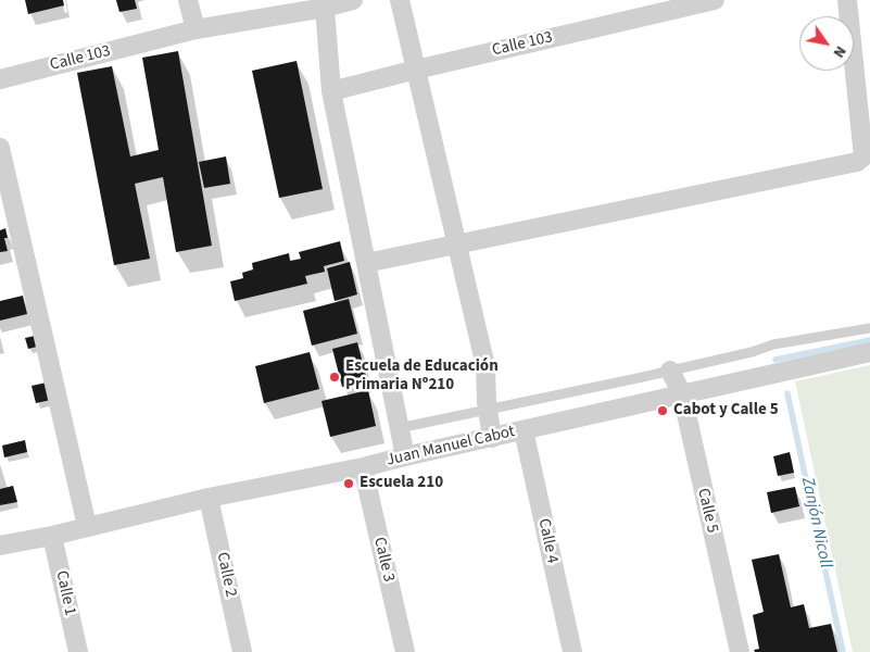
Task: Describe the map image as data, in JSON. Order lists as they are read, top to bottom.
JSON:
{
  "streets": {
    "street": [
      "Calle 103",
      "Juan Manuel Cabot",
      "Calle 5",
      "Calle 4",
      "Calle 3",
      "Calle 2",
      "Calle 1"
    ]
  },
  "crossings": [
    ["Juan Manuel Cabot", "Calle 5"],
    ["Juan Manuel Cabot", "Calle 4"],
    ["Juan Manuel Cabot", "Calle 3"],
    ["Juan Manuel Cabot", "Calle 2"],
    ["Juan Manuel Cabot", "Calle 1"]
  ],
  "water": ["Zanjón Nicoll"],
  "places": ["Escuela de Educación Primaria Nº210", "Cabot y Calle 5", "Escuela 210"],
  "north": "bottom right"
}
